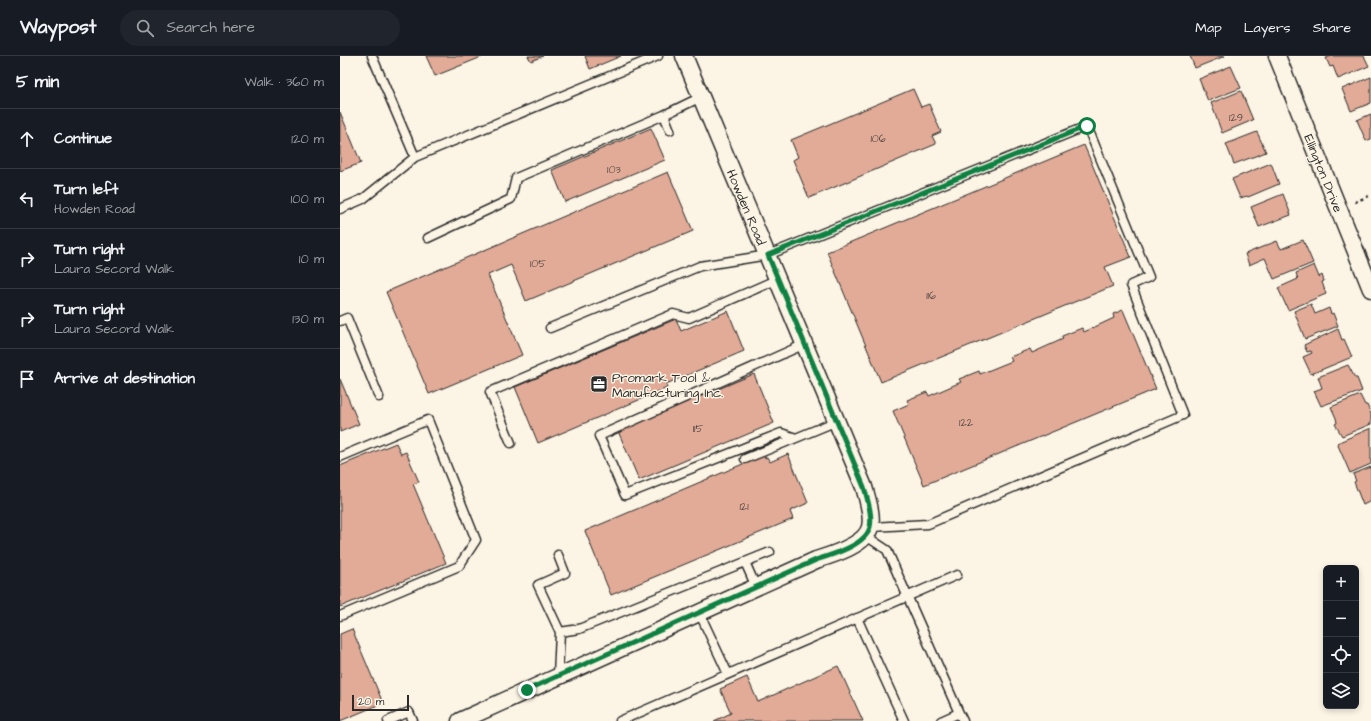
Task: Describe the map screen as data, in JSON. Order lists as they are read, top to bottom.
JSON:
{
  "streets": {
    "street": ["Ellington Drive", "Howden Road"]
  },
  "places": {
    "office": ["Promark Tool & Manufacturing Inc."]
  },
  "house_numbers": [
    "129",
    "106",
    "103",
    "105",
    "116",
    "122",
    "115",
    "121"
  ],
  "scale_bar": "20 m",
  "page": {
    "header": "Waypost",
    "search": "Search here",
    "nav": ["Map", "Layers", "Share"],
    "heading": ["5 min", "Walk · 360 m"],
    "list": [
      ["Continue", "120 m"],
      ["Turn left", "Howden Road", "100 m"],
      ["Turn right", "Laura Secord Walk", "10 m"],
      ["Turn right", "Laura Secord Walk", "130 m"],
      "Arrive at destination"
    ],
    "map_buttons": ["+", "−"],
    "scale": "20 m"
  }
}
